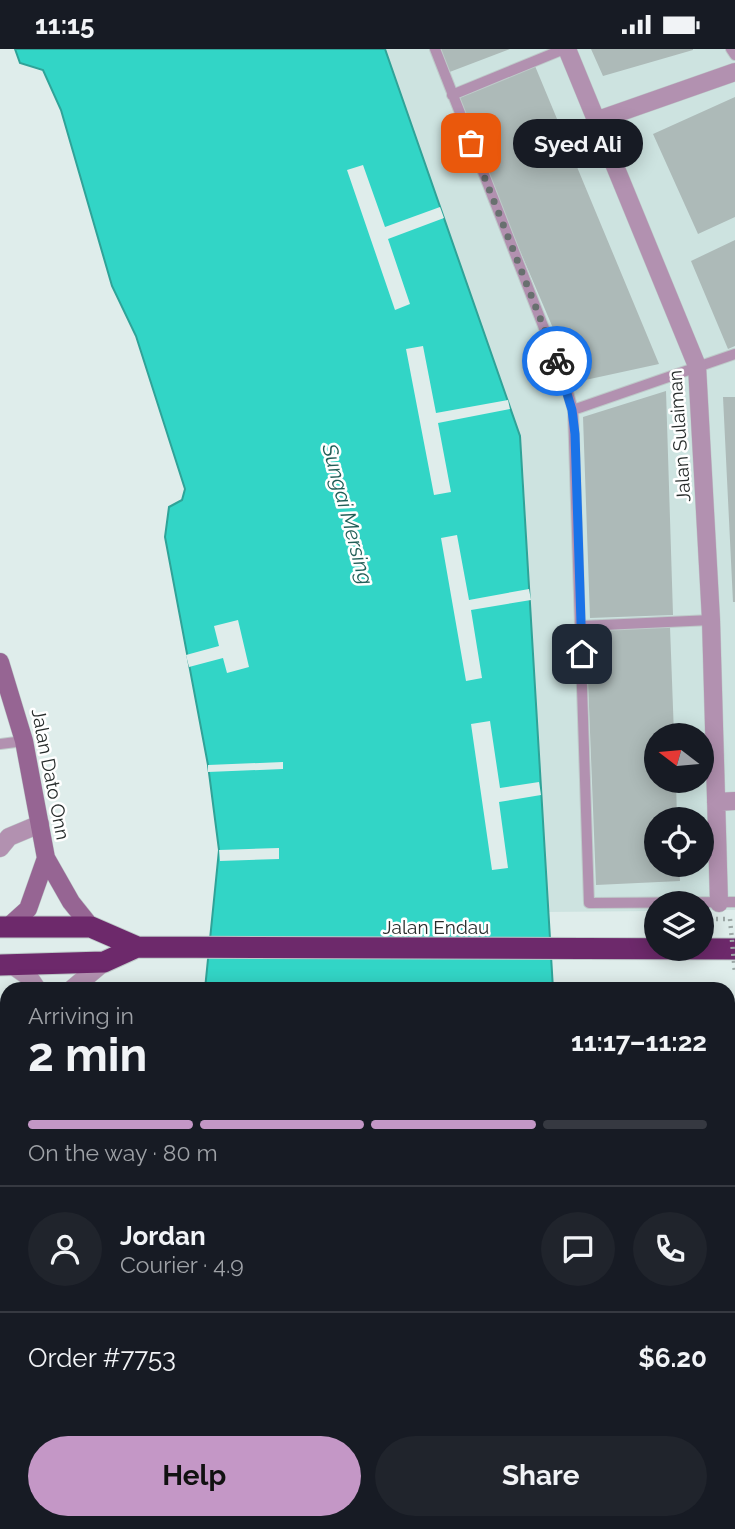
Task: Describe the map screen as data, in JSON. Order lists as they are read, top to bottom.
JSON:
{
  "streets": {
    "highway": ["Jalan Endau"],
    "main road": ["Jalan Dato Onn"],
    "street": ["Jalan Sulaiman"]
  },
  "crossings": [
    ["Jalan Dato Onn", "Jalan Endau"]
  ],
  "water": ["Sungai Mersing"],
  "places": ["Syed Ali"],
  "north": "left",
  "page": {
    "status": "11:15",
    "bubble": "Syed Ali",
    "heading": ["2 min", "Arriving in", "11:17–11:22"],
    "panel": [
      "Jordan",
      "Courier · 4.9",
      "Order #7753",
      "$6.20"
    ],
    "bar": "On the way · 80 m",
    "buttons": ["Help", "Share"]
  }
}
